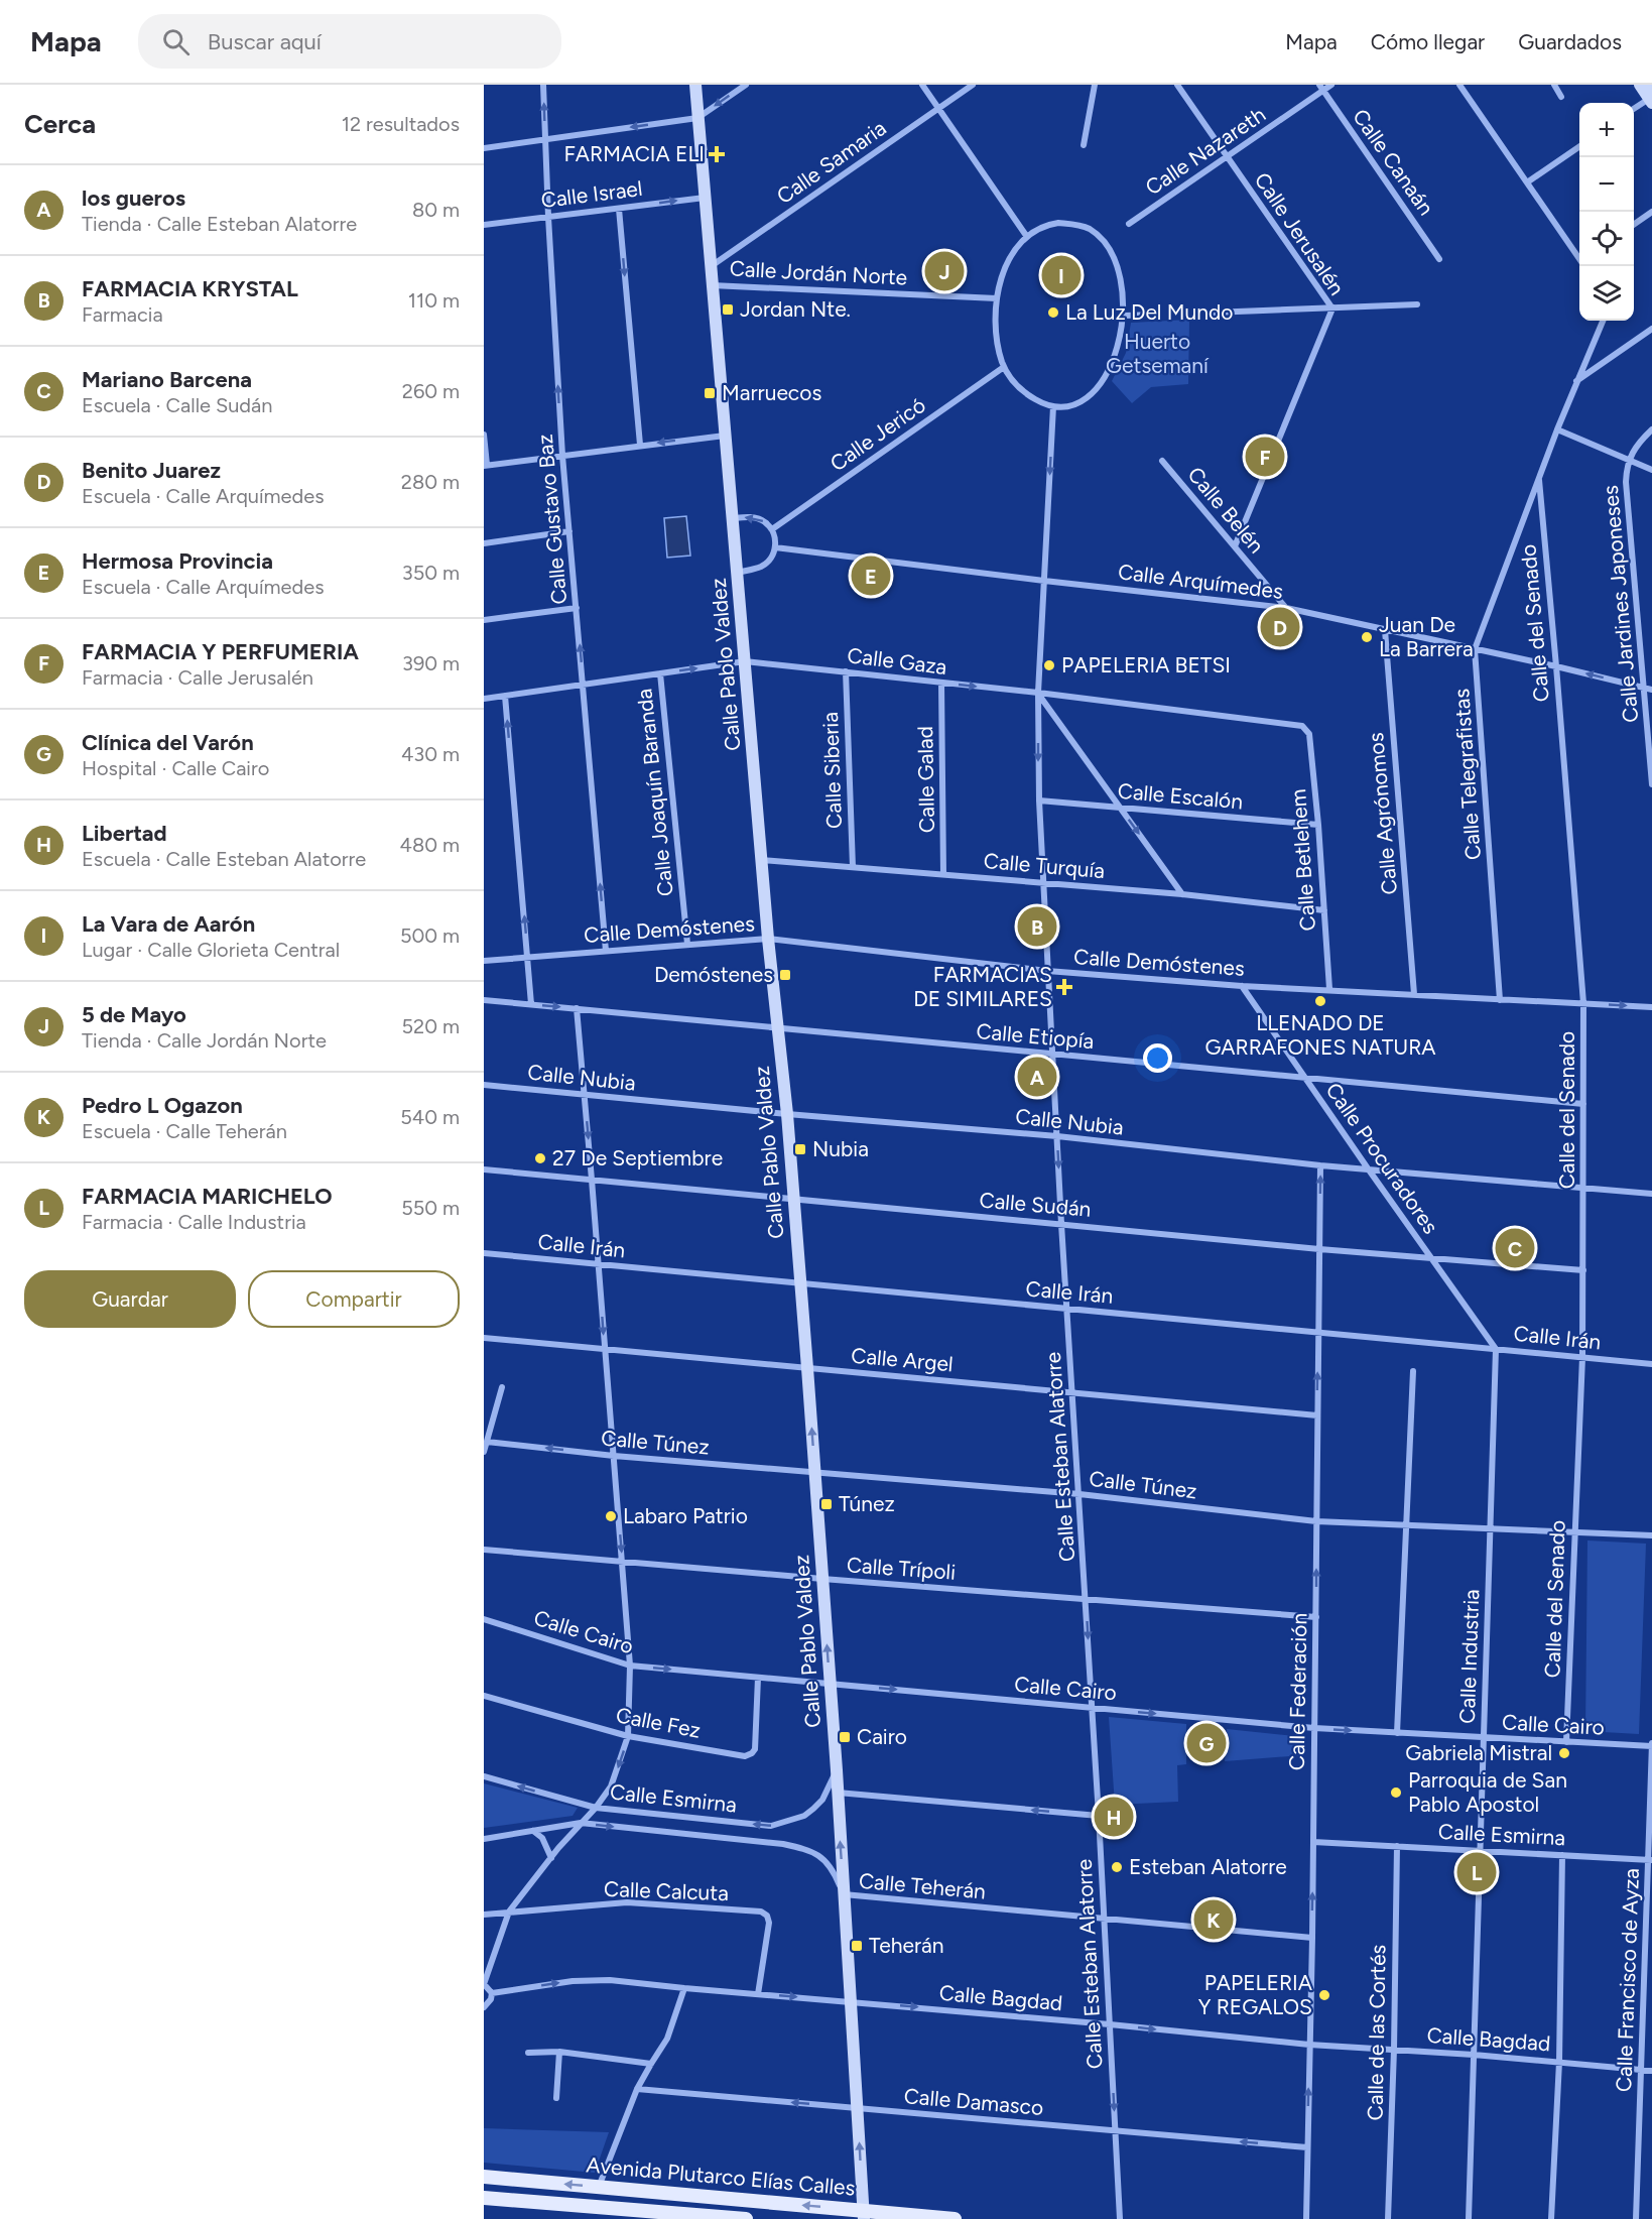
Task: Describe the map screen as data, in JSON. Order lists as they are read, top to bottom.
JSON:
{
  "streets": {
    "main road": ["Avenida Plutarco Elías Calles"],
    "street": [
      "Calle Nazareth",
      "Calle Samaria",
      "Calle Canaán",
      "Calle Israel",
      "Calle Jerusalén",
      "Calle Jordán Norte",
      "Calle Jericó",
      "Calle Belén",
      "Calle Gustavo Baz",
      "Calle Arquímedes",
      "Calle Jardines Japoneses",
      "Calle del Senado",
      "Calle Gaza",
      "Calle Pablo Valdez",
      "Calle Siberia",
      "Calle Telegrafistas",
      "Calle Galad",
      "Calle Joaquín Baranda",
      "Calle Escalón",
      "Calle Agrónomos",
      "Calle Betlehem",
      "Calle Turquía",
      "Calle Demóstenes",
      "Calle Etiopía",
      "Calle Nubia",
      "Calle Procuradores",
      "Calle Sudán",
      "Calle Irán",
      "Calle Argel",
      "Calle Túnez",
      "Calle Esteban Alatorre",
      "Calle Trípoli",
      "Calle Cairo",
      "Calle Industria",
      "Calle Federación",
      "Calle Fez",
      "Calle Esmirna",
      "Calle Teherán",
      "Calle Calcuta",
      "Calle Francisco de Ayza",
      "Calle Bagdad",
      "Calle de las Cortés",
      "Calle Damasco"
    ]
  },
  "crossings": [
    ["Calle Nazareth", "Calle Canaán"],
    ["Calle Nazareth", "Calle Jerusalén"],
    ["Calle Samaria", "Calle Pablo Valdez"],
    ["Calle Israel", "Calle Gustavo Baz"],
    ["Calle Israel", "Calle Pablo Valdez"],
    ["Calle Jerusalén", "Calle Belén"],
    ["Calle Jordán Norte", "Calle Jericó"],
    ["Calle Jordán Norte", "Calle Pablo Valdez"],
    ["Calle Jordán Norte", "Calle Esteban Alatorre"],
    ["Calle Jericó", "Calle Esteban Alatorre"],
    ["Calle Belén", "Calle Arquímedes"],
    ["Calle Gustavo Baz", "Calle Gaza"],
    ["Calle Gustavo Baz", "Calle Demóstenes"],
    ["Calle Arquímedes", "Calle Jardines Japoneses"],
    ["Calle Arquímedes", "Calle del Senado"],
    ["Calle Arquímedes", "Calle Telegrafistas"],
    ["Calle Arquímedes", "Calle Agrónomos"],
    ["Calle Arquímedes", "Calle Esteban Alatorre"],
    ["Calle del Senado", "Calle Telegrafistas"],
    ["Calle del Senado", "Calle Demóstenes"],
    ["Calle del Senado", "Calle Etiopía"],
    ["Calle del Senado", "Calle Nubia"],
    ["Calle del Senado", "Calle Sudán"],
    ["Calle del Senado", "Calle Irán"],
    ["Calle del Senado", "Calle Túnez"],
    ["Calle del Senado", "Calle Cairo"],
    ["Calle Gaza", "Calle Pablo Valdez"],
    ["Calle Gaza", "Calle Siberia"],
    ["Calle Gaza", "Calle Galad"],
    ["Calle Gaza", "Calle Joaquín Baranda"],
    ["Calle Gaza", "Calle Betlehem"],
    ["Calle Gaza", "Calle Esteban Alatorre"],
    ["Calle Pablo Valdez", "Calle Turquía"],
    ["Calle Pablo Valdez", "Calle Demóstenes"],
    ["Calle Pablo Valdez", "Calle Etiopía"],
    ["Calle Pablo Valdez", "Calle Nubia"],
    ["Calle Pablo Valdez", "Calle Sudán"],
    ["Calle Pablo Valdez", "Calle Irán"],
    ["Calle Pablo Valdez", "Calle Argel"],
    ["Calle Pablo Valdez", "Calle Túnez"],
    ["Calle Pablo Valdez", "Calle Trípoli"],
    ["Calle Pablo Valdez", "Calle Cairo"],
    ["Calle Pablo Valdez", "Calle Esmirna"],
    ["Calle Pablo Valdez", "Calle Teherán"],
    ["Calle Pablo Valdez", "Calle Bagdad"],
    ["Calle Pablo Valdez", "Calle Damasco"],
    ["Calle Pablo Valdez", "Avenida Plutarco Elías Calles"],
    ["Calle Siberia", "Calle Turquía"],
    ["Calle Telegrafistas", "Calle Demóstenes"],
    ["Calle Galad", "Calle Turquía"],
    ["Calle Joaquín Baranda", "Calle Demóstenes"],
    ["Calle Escalón", "Calle Betlehem"],
    ["Calle Escalón", "Calle Esteban Alatorre"],
    ["Calle Agrónomos", "Calle Demóstenes"],
    ["Calle Betlehem", "Calle Turquía"],
    ["Calle Betlehem", "Calle Demóstenes"],
    ["Calle Turquía", "Calle Esteban Alatorre"],
    ["Calle Demóstenes", "Calle Procuradores"],
    ["Calle Demóstenes", "Calle Esteban Alatorre"],
    ["Calle Etiopía", "Calle Procuradores"],
    ["Calle Etiopía", "Calle Esteban Alatorre"],
    ["Calle Nubia", "Calle Procuradores"],
    ["Calle Nubia", "Calle Esteban Alatorre"],
    ["Calle Nubia", "Calle Federación"],
    ["Calle Procuradores", "Calle Sudán"],
    ["Calle Procuradores", "Calle Irán"],
    ["Calle Procuradores", "Calle Industria"],
    ["Calle Sudán", "Calle Esteban Alatorre"],
    ["Calle Sudán", "Calle Federación"],
    ["Calle Irán", "Calle Esteban Alatorre"],
    ["Calle Irán", "Calle Industria"],
    ["Calle Irán", "Calle Federación"],
    ["Calle Argel", "Calle Esteban Alatorre"],
    ["Calle Argel", "Calle Federación"],
    ["Calle Túnez", "Calle Esteban Alatorre"],
    ["Calle Túnez", "Calle Industria"],
    ["Calle Túnez", "Calle Federación"],
    ["Calle Esteban Alatorre", "Calle Trípoli"],
    ["Calle Esteban Alatorre", "Calle Cairo"],
    ["Calle Esteban Alatorre", "Calle Teherán"],
    ["Calle Esteban Alatorre", "Calle Bagdad"],
    ["Calle Esteban Alatorre", "Calle Damasco"],
    ["Calle Trípoli", "Calle Federación"],
    ["Calle Cairo", "Calle Industria"],
    ["Calle Cairo", "Calle Federación"],
    ["Calle Cairo", "Calle Fez"],
    ["Calle Cairo", "Calle Francisco de Ayza"],
    ["Calle Industria", "Calle Esmirna"],
    ["Calle Industria", "Calle Bagdad"],
    ["Calle Federación", "Calle Esmirna"],
    ["Calle Federación", "Calle Teherán"],
    ["Calle Federación", "Calle Bagdad"],
    ["Calle Federación", "Calle Damasco"],
    ["Calle Esmirna", "Calle Francisco de Ayza"],
    ["Calle Esmirna", "Calle de las Cortés"],
    ["Calle Calcuta", "Calle Bagdad"],
    ["Calle Francisco de Ayza", "Calle Bagdad"],
    ["Calle Bagdad", "Calle de las Cortés"]
  ],
  "one_way": [
    "Calle Israel",
    "Calle Gustavo Baz",
    "Calle Cairo",
    "Calle Federación",
    "Calle Esmirna",
    "Calle Bagdad",
    "Calle Damasco"
  ],
  "parks": ["Huerto Getsemaní"],
  "places": {
    "health": ["FARMACIA ELI", "FARMACIAS DE SIMILARES"],
    "transit": [
      "Jordan Nte.",
      "Marruecos",
      "Demóstenes",
      "Nubia",
      "Túnez",
      "Cairo",
      "Teherán"
    ],
    "other": [
      "La Luz Del Mundo",
      "Juan De La Barrera",
      "PAPELERIA BETSI",
      "LLENADO DE GARRAFONES NATURA",
      "27 De Septiembre",
      "Labaro Patrio",
      "Gabriela Mistral",
      "Parroquia de San Pablo Apostol",
      "Esteban Alatorre",
      "PAPELERIA Y REGALOS"
    ]
  },
  "page": {
    "header": "Mapa",
    "search": "Buscar aquí",
    "nav": ["Mapa", "Cómo llegar", "Guardados"],
    "heading": ["Cerca", "12 resultados"],
    "map_buttons": ["+", "−"],
    "list": [
      {
        "mark": "A",
        "name": "los gueros",
        "note": "Tienda · Calle Esteban Alatorre",
        "value": "80 m"
      },
      {
        "mark": "B",
        "name": "FARMACIA KRYSTAL",
        "note": "Farmacia",
        "value": "110 m"
      },
      {
        "mark": "C",
        "name": "Mariano Barcena",
        "note": "Escuela · Calle Sudán",
        "value": "260 m"
      },
      {
        "mark": "D",
        "name": "Benito Juarez",
        "note": "Escuela · Calle Arquímedes",
        "value": "280 m"
      },
      {
        "mark": "E",
        "name": "Hermosa Provincia",
        "note": "Escuela · Calle Arquímedes",
        "value": "350 m"
      },
      {
        "mark": "F",
        "name": "FARMACIA Y PERFUMERIA",
        "note": "Farmacia · Calle Jerusalén",
        "value": "390 m"
      },
      {
        "mark": "G",
        "name": "Clínica del Varón",
        "note": "Hospital · Calle Cairo",
        "value": "430 m"
      },
      {
        "mark": "H",
        "name": "Libertad",
        "note": "Escuela · Calle Esteban Alatorre",
        "value": "480 m"
      },
      {
        "mark": "I",
        "name": "La Vara de Aarón",
        "note": "Lugar · Calle Glorieta Central",
        "value": "500 m"
      },
      {
        "mark": "J",
        "name": "5 de Mayo",
        "note": "Tienda · Calle Jordán Norte",
        "value": "520 m"
      },
      {
        "mark": "K",
        "name": "Pedro L Ogazon",
        "note": "Escuela · Calle Teherán",
        "value": "540 m"
      },
      {
        "mark": "L",
        "name": "FARMACIA MARICHELO",
        "note": "Farmacia · Calle Industria",
        "value": "550 m"
      }
    ],
    "pins": [
      "J",
      "I",
      "F",
      "E",
      "D",
      "B",
      "A",
      "C",
      "G",
      "H",
      "L",
      "K"
    ],
    "buttons": ["Guardar", "Compartir"]
  }
}
